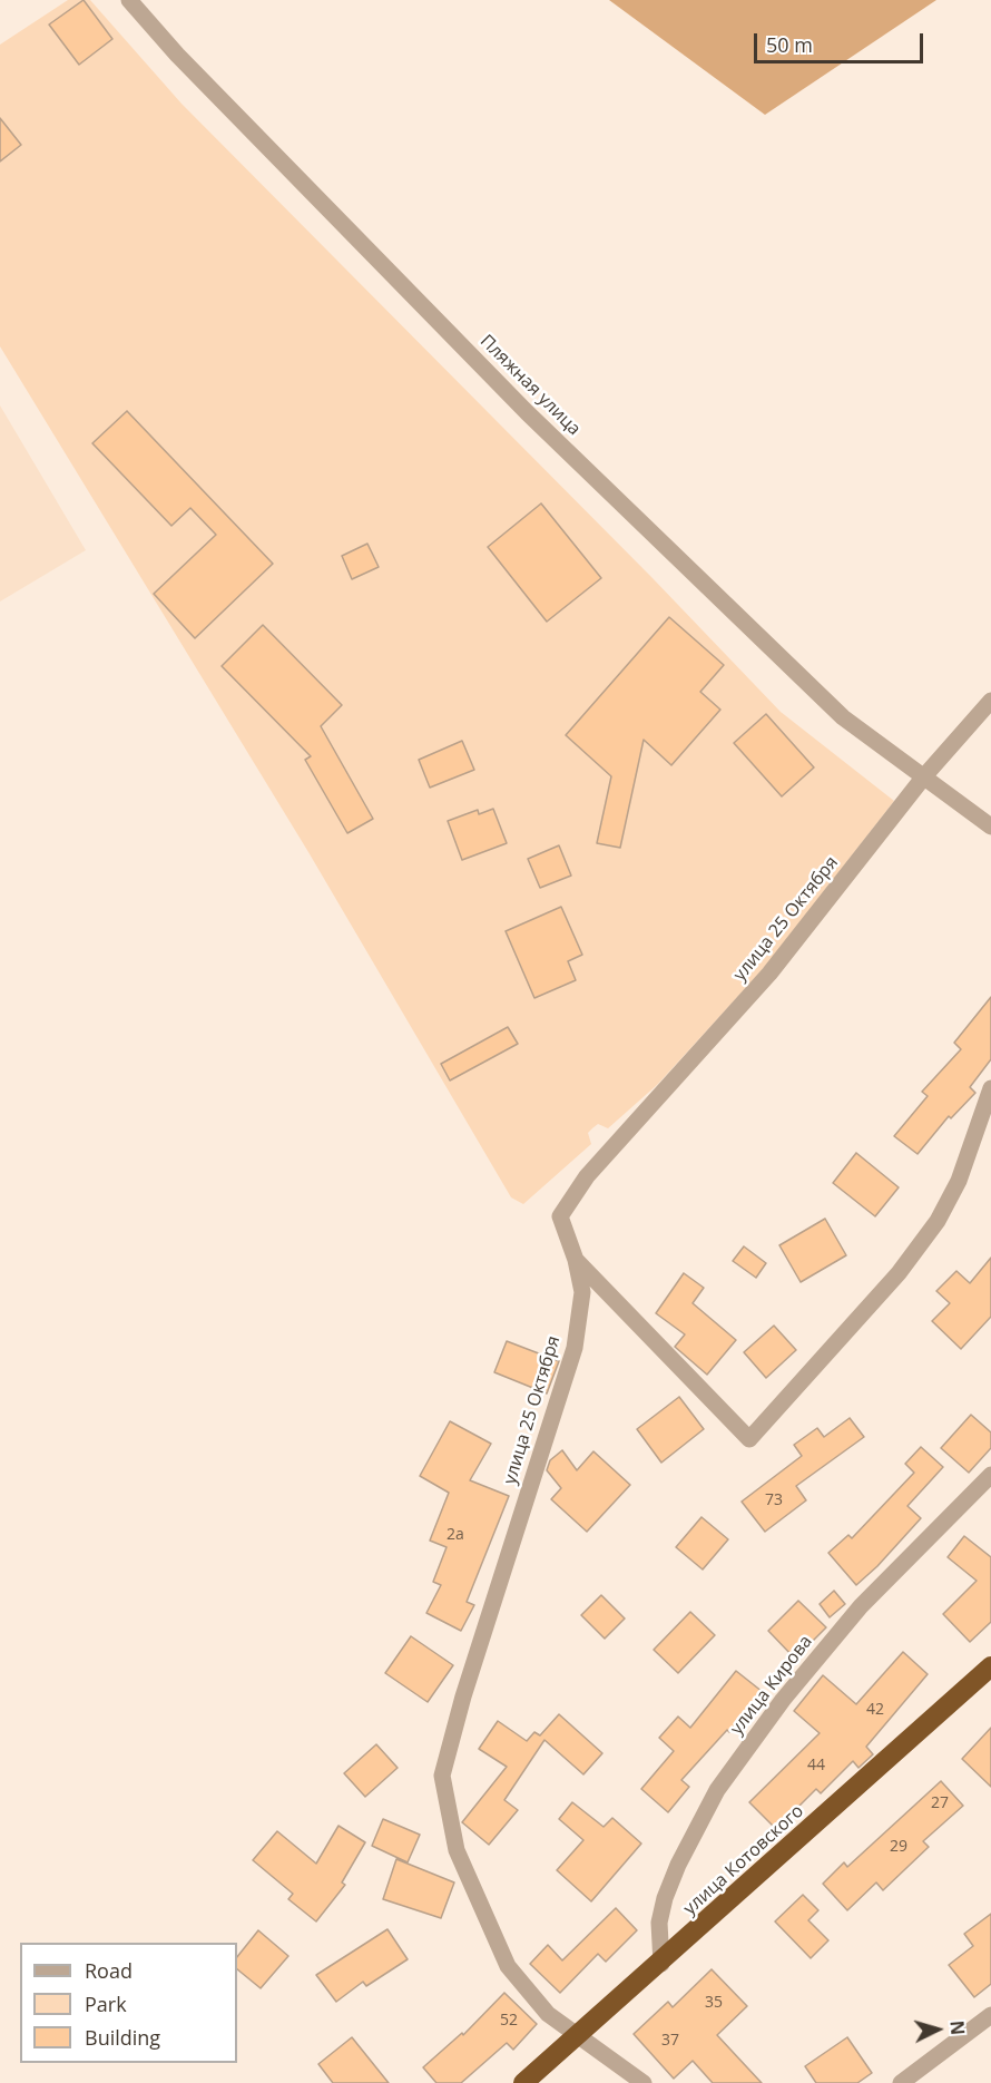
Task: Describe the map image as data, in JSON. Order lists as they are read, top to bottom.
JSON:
{
  "streets": {
    "highway": ["улица Котовского"],
    "street": ["Пляжная улица", "улица 25 Октября", "улица Кирова"]
  },
  "crossings": [
    ["Пляжная улица", "улица 25 Октября"],
    ["улица 25 Октября", "улица Котовского"],
    ["улица Кирова", "улица Котовского"]
  ],
  "house_numbers": [
    "73",
    "2а",
    "42",
    "44",
    "27",
    "29",
    "35",
    "52",
    "37"
  ],
  "legend": ["Road", "Park", "Building"],
  "scale_bar": "50 m",
  "north": "right"
}
